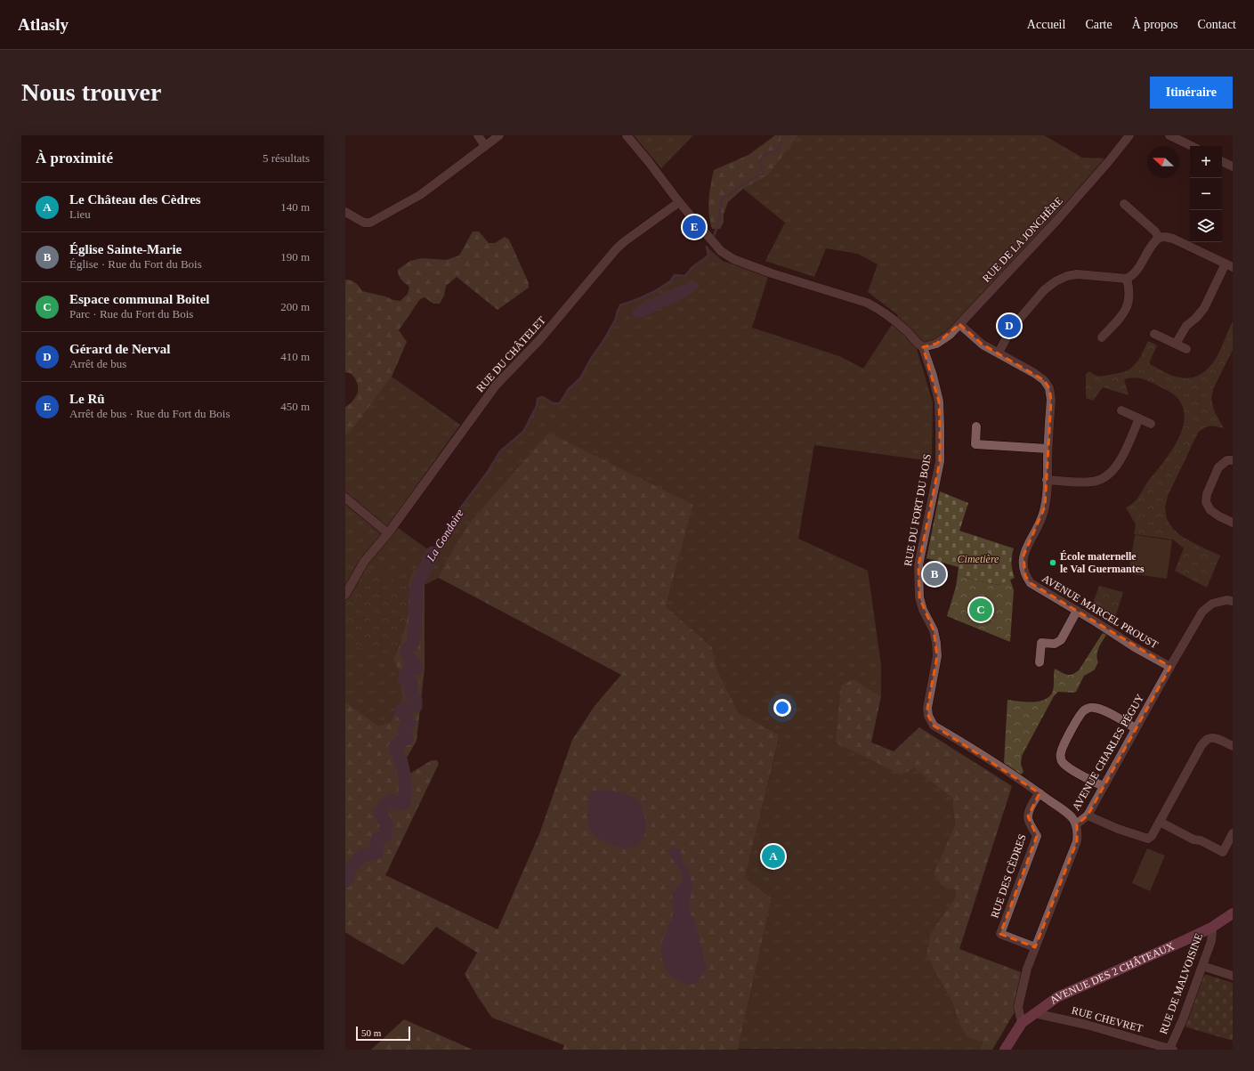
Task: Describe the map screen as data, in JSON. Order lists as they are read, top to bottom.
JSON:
{
  "streets": {
    "main road": ["AVENUE DES 2 CHÂTEAUX"],
    "street": [
      "RUE DE LA JONCHÈRE",
      "RUE DU CHÂTELET",
      "RUE DU FORT DU BOIS",
      "AVENUE MARCEL PROUST",
      "AVENUE CHARLES PÉGUY",
      "RUE DES CÈDRES",
      "RUE DE MALVOISINE",
      "RUE CHEVRET"
    ]
  },
  "crossings": [
    ["RUE DE LA JONCHÈRE", "RUE DU FORT DU BOIS"],
    ["RUE DE LA JONCHÈRE", "AVENUE MARCEL PROUST"],
    ["RUE DU CHÂTELET", "RUE DU FORT DU BOIS"],
    ["RUE DU FORT DU BOIS", "AVENUE CHARLES PÉGUY"],
    ["RUE DU FORT DU BOIS", "RUE DES CÈDRES"],
    ["AVENUE MARCEL PROUST", "AVENUE CHARLES PÉGUY"],
    ["AVENUE CHARLES PÉGUY", "RUE DES CÈDRES"],
    ["AVENUE CHARLES PÉGUY", "AVENUE DES 2 CHÂTEAUX"],
    ["AVENUE DES 2 CHÂTEAUX", "RUE DE MALVOISINE"],
    ["AVENUE DES 2 CHÂTEAUX", "RUE CHEVRET"],
    ["RUE DE MALVOISINE", "RUE CHEVRET"]
  ],
  "water": ["La Gondoire"],
  "parks": ["Cimetière"],
  "places": ["École maternelle le Val Guermantes"],
  "scale_bar": "50 m",
  "north": "left",
  "page": {
    "header": "Atlasly",
    "nav": [
      "Accueil",
      "Carte",
      "À propos",
      "Contact"
    ],
    "buttons": "Itinéraire",
    "title": "Nous trouver",
    "heading": ["À proximité", "5 résultats"],
    "map_buttons": ["+", "−"],
    "list": [
      {
        "mark": "A",
        "name": "Le Château des Cèdres",
        "note": "Lieu",
        "value": "140 m"
      },
      {
        "mark": "B",
        "name": "Église Sainte-Marie",
        "note": "Église · Rue du Fort du Bois",
        "value": "190 m"
      },
      {
        "mark": "C",
        "name": "Espace communal Boitel",
        "note": "Parc · Rue du Fort du Bois",
        "value": "200 m"
      },
      {
        "mark": "D",
        "name": "Gérard de Nerval",
        "note": "Arrêt de bus",
        "value": "410 m"
      },
      {
        "mark": "E",
        "name": "Le Rû",
        "note": "Arrêt de bus · Rue du Fort du Bois",
        "value": "450 m"
      }
    ],
    "pins": [
      "E",
      "D",
      "B",
      "C",
      "A"
    ],
    "scale": "50 m"
  }
}
